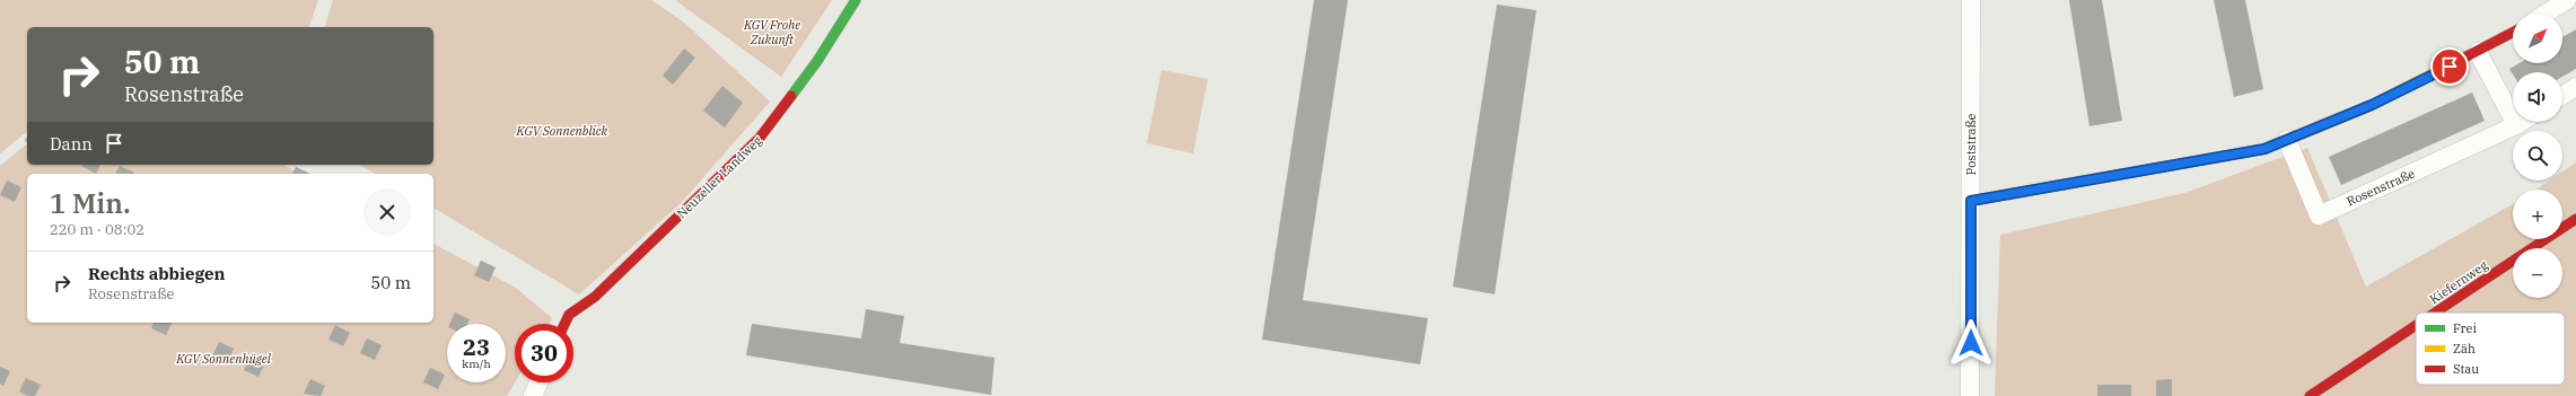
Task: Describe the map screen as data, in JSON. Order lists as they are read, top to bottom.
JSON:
{
  "streets": {
    "street": [
      "Poststraße",
      "Neuzeller Landweg",
      "Rosenstraße",
      "Kiefernweg"
    ]
  },
  "parks": ["KGV Frohe Zukunft", "KGV Sonnenblick", "KGV Sonnenhügel"],
  "legend": ["Frei", "Zäh", "Stau"],
  "north": "top right",
  "page": {
    "map_buttons": ["+", "−"],
    "turn": ["50 m", "Rosenstraße"],
    "then": "Dann",
    "heading": ["1 Min.", "220 m · 08:02"],
    "list": [
      {
        "name": "Rechts abbiegen",
        "note": "Rosenstraße",
        "value": "50 m"
      }
    ],
    "speed": "23 km/h",
    "limit": "30"
  }
}
